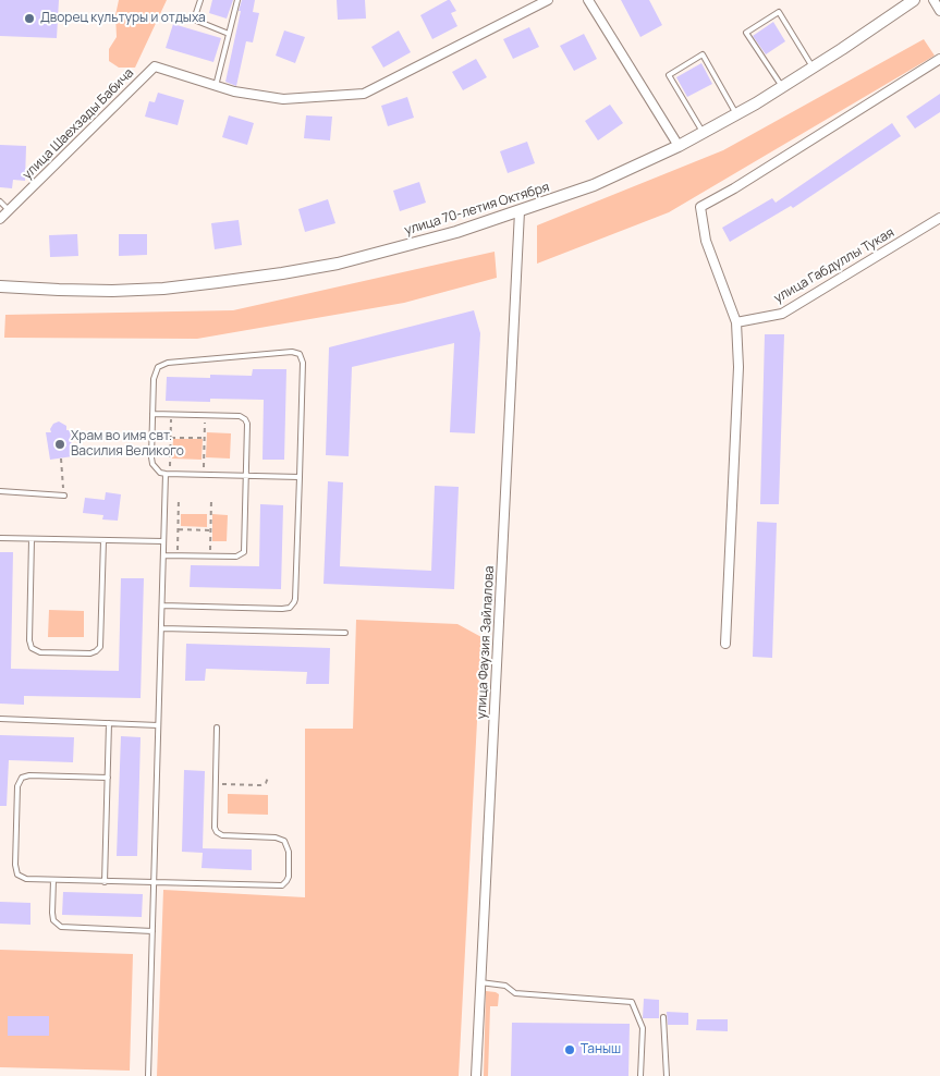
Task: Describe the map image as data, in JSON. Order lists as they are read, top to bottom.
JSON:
{
  "streets": {
    "main road": ["улица 70-летия Октября"],
    "street": ["улица Шаехзады Бабича", "улица Габдуллы Тукая", "улица Фаузия Зайлалова"]
  },
  "crossings": [
    ["улица 70-летия Октября", "улица Фаузия Зайлалова"]
  ],
  "places": ["Дворец культуры и отдыха", "Храм во имя свт. Василия Великого", "Таныш"]
}
